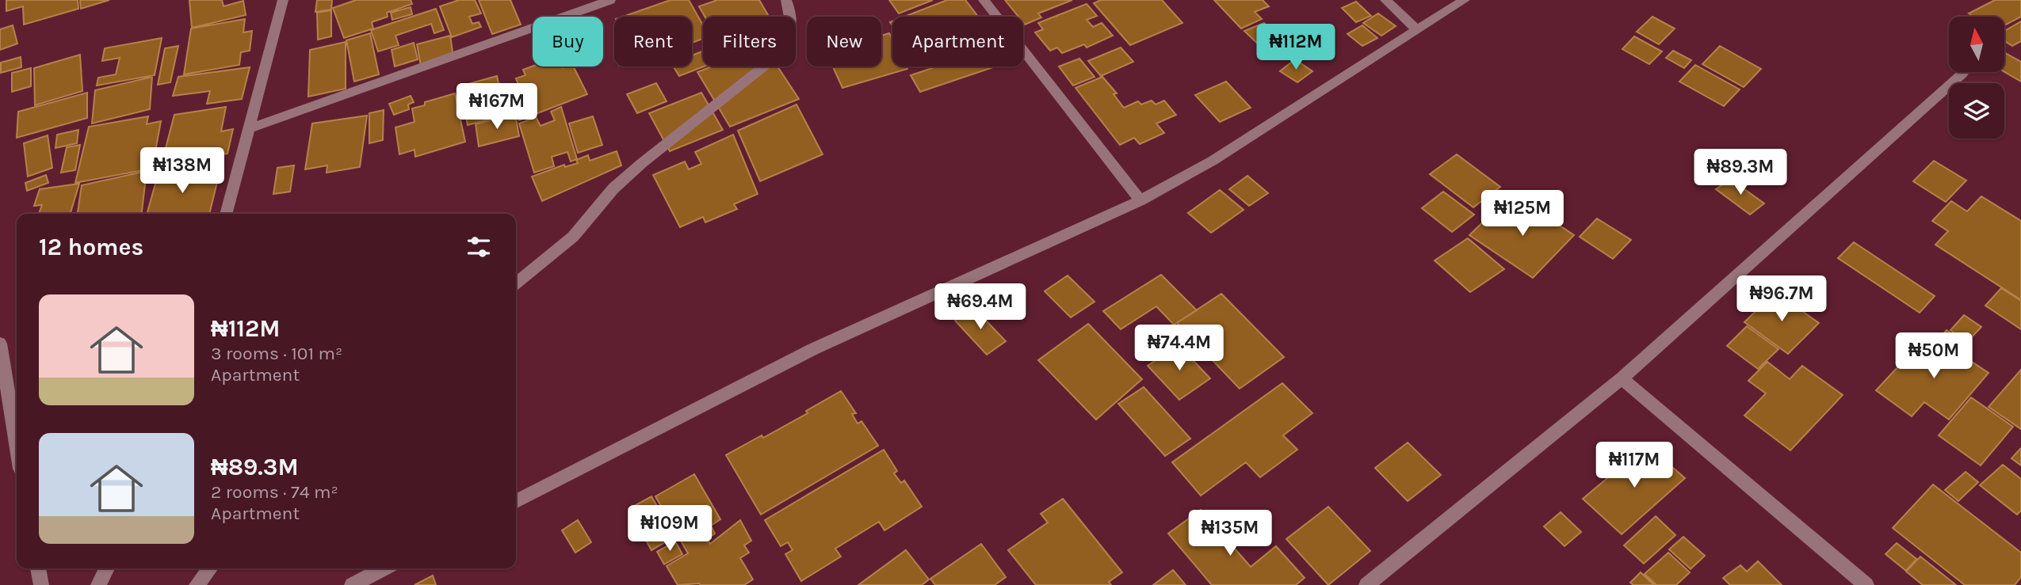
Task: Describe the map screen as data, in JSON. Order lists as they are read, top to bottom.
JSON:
{
  "north": "top",
  "page": {
    "chip": [
      "Buy",
      "Rent",
      "Filters",
      "New",
      "Apartment"
    ],
    "price": [
      "₦112M",
      "₦167M",
      "₦138M",
      "₦89.3M",
      "₦125M",
      "₦96.7M",
      "₦69.4M",
      "₦74.4M",
      "₦50M",
      "₦117M",
      "₦109M",
      "₦135M"
    ],
    "heading": "12 homes",
    "list": [
      {
        "name": "₦112M",
        "note": "3 rooms · 101 m² · Apartment"
      },
      {
        "name": "₦89.3M",
        "note": "2 rooms · 74 m² · Apartment"
      }
    ]
  }
}
